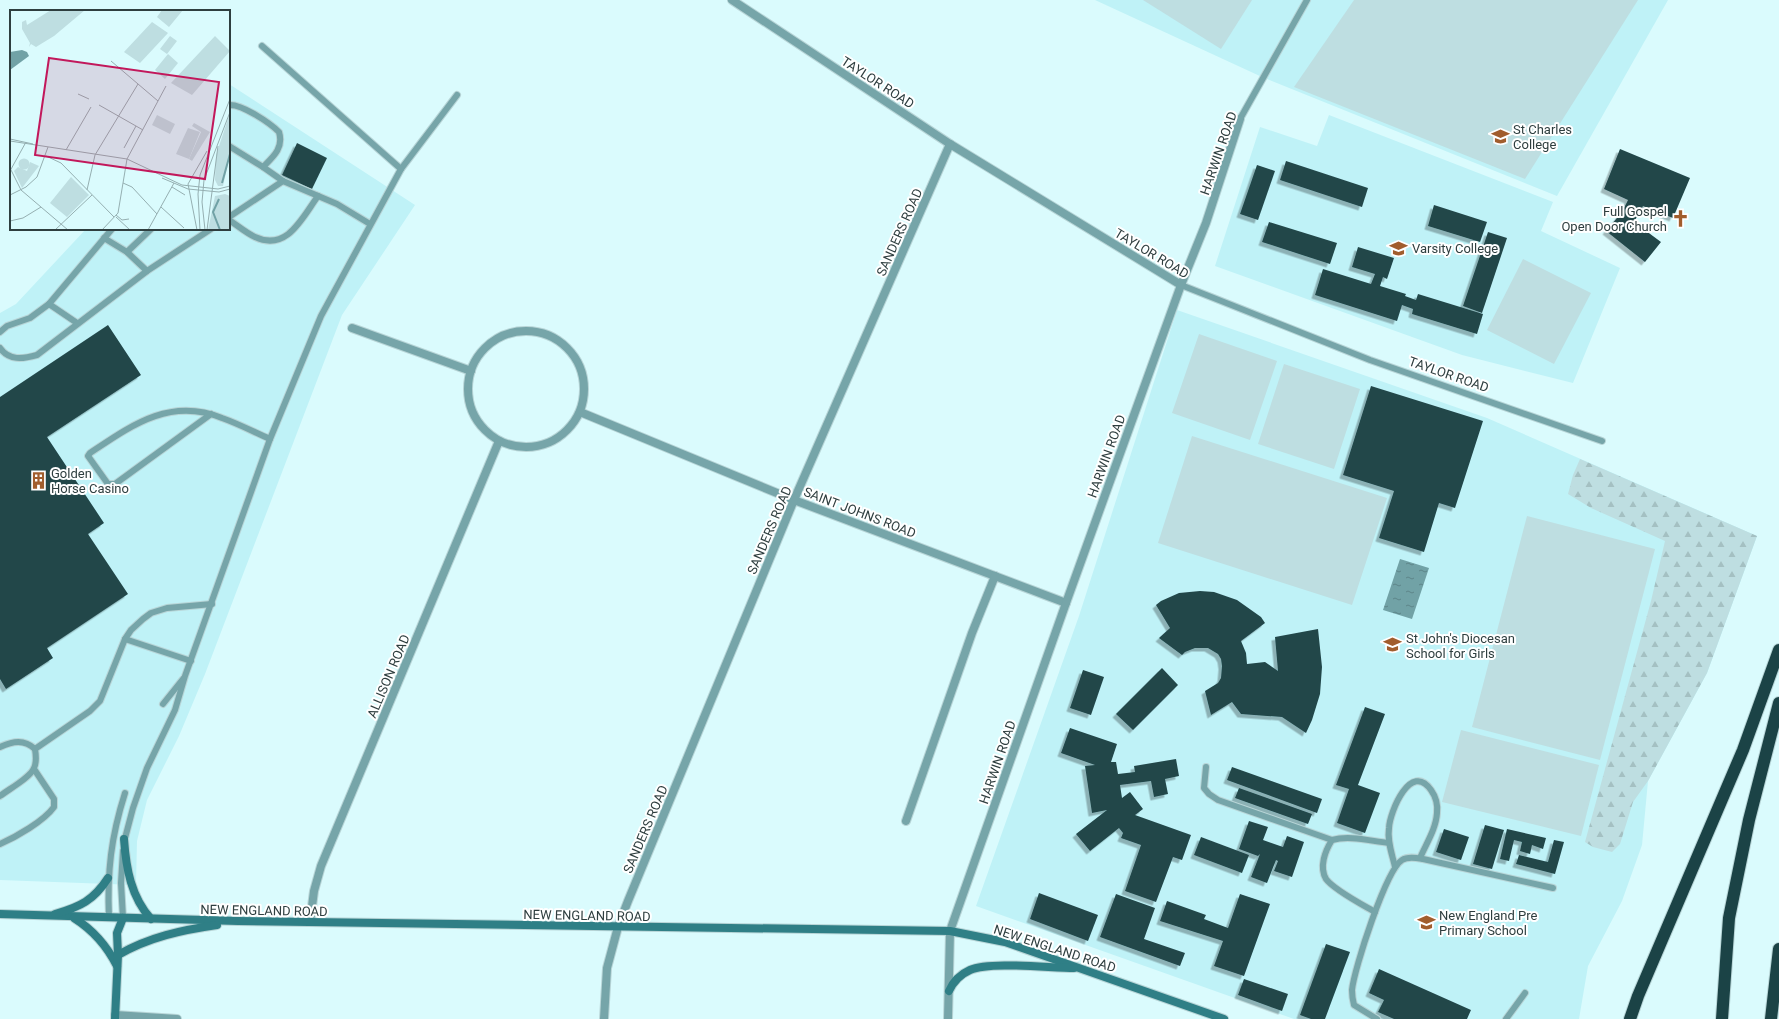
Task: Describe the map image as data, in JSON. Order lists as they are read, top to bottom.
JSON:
{
  "streets": {
    "street": [
      "TAYLOR ROAD",
      "HARWIN ROAD",
      "SANDERS ROAD",
      "SAINT JOHNS ROAD",
      "ALLISON ROAD",
      "NEW ENGLAND ROAD"
    ]
  },
  "crossings": [
    ["TAYLOR ROAD", "HARWIN ROAD"],
    ["TAYLOR ROAD", "SANDERS ROAD"],
    ["HARWIN ROAD", "SAINT JOHNS ROAD"],
    ["HARWIN ROAD", "NEW ENGLAND ROAD"],
    ["SANDERS ROAD", "SAINT JOHNS ROAD"],
    ["SANDERS ROAD", "NEW ENGLAND ROAD"],
    ["SAINT JOHNS ROAD", "ALLISON ROAD"],
    ["ALLISON ROAD", "NEW ENGLAND ROAD"]
  ],
  "places": {
    "school or university": [
      "St Charles College",
      "Varsity College",
      "St John's Diocesan School for Girls",
      "New England Pre Primary School"
    ],
    "church": ["Full Gospel Open Door Church"],
    "building": ["Golden Horse Casino"]
  }
}
